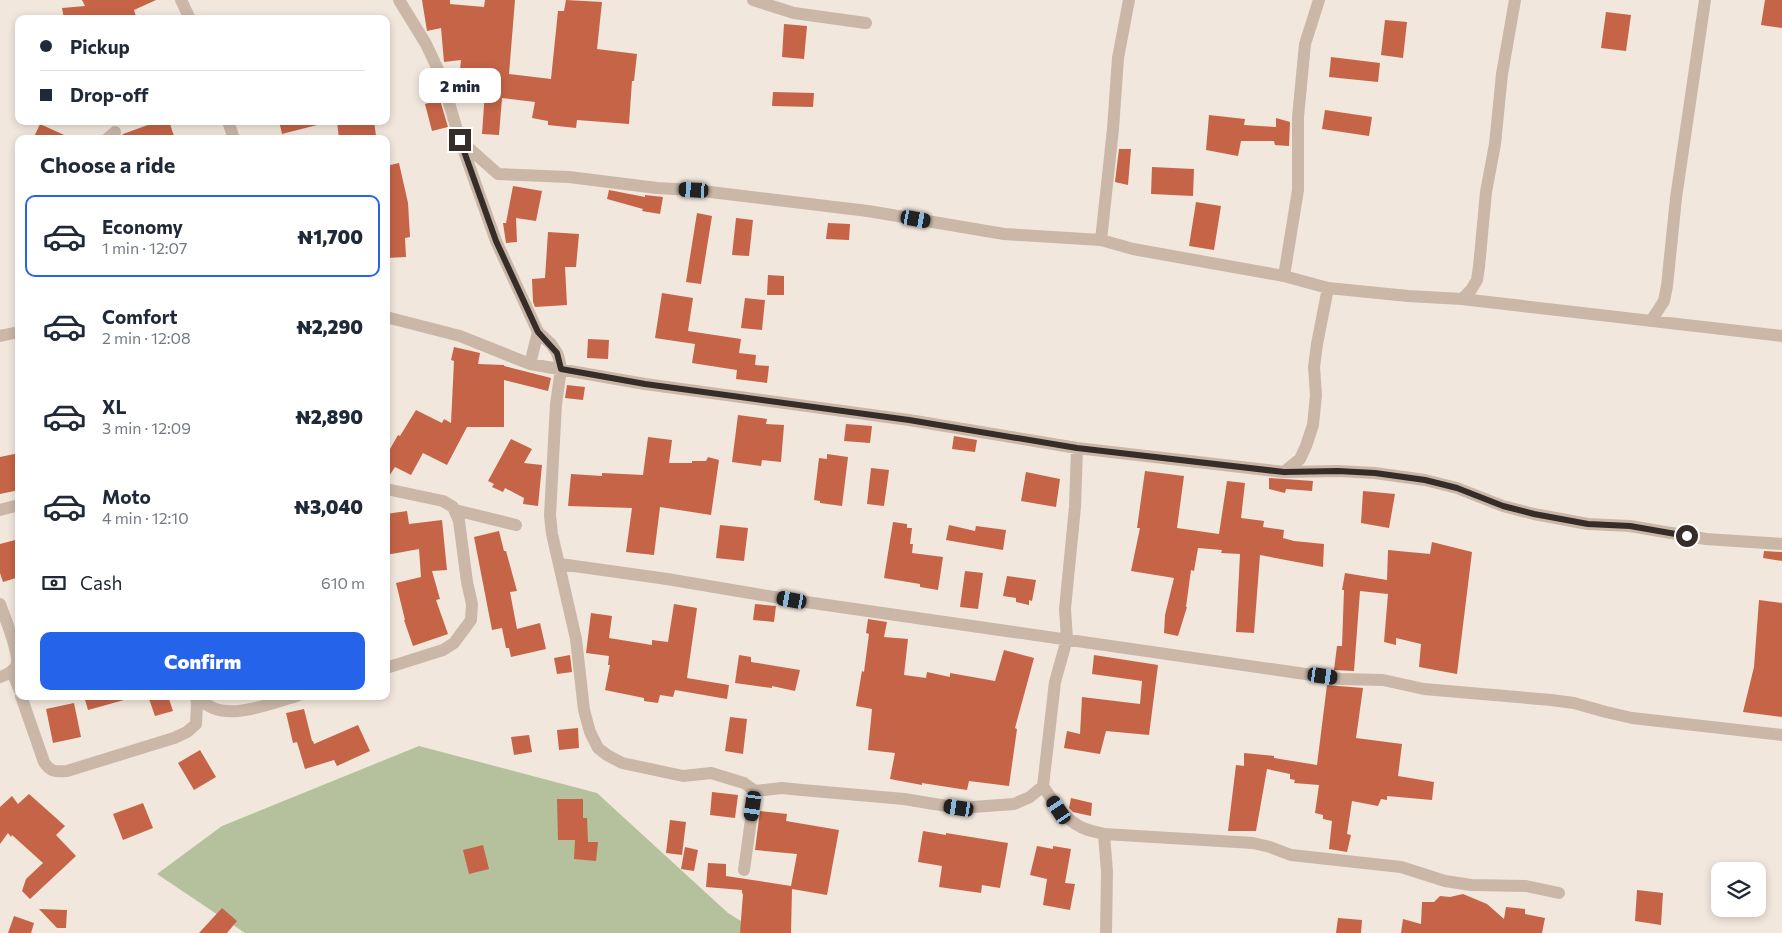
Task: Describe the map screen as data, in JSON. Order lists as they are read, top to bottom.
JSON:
{
  "page": {
    "banner": ["Pickup", "Drop-off"],
    "bubble": "2 min",
    "heading": "Choose a ride",
    "list": [
      {
        "name": "Economy",
        "note": "1 min · 12:07",
        "value": "₦1,700"
      },
      {
        "name": "Comfort",
        "note": "2 min · 12:08",
        "value": "₦2,290"
      },
      {
        "name": "XL",
        "note": "3 min · 12:09",
        "value": "₦2,890"
      },
      {
        "name": "Moto",
        "note": "4 min · 12:10",
        "value": "₦3,040"
      }
    ],
    "pay": ["Cash", "610 m"],
    "buttons": "Confirm"
  }
}
